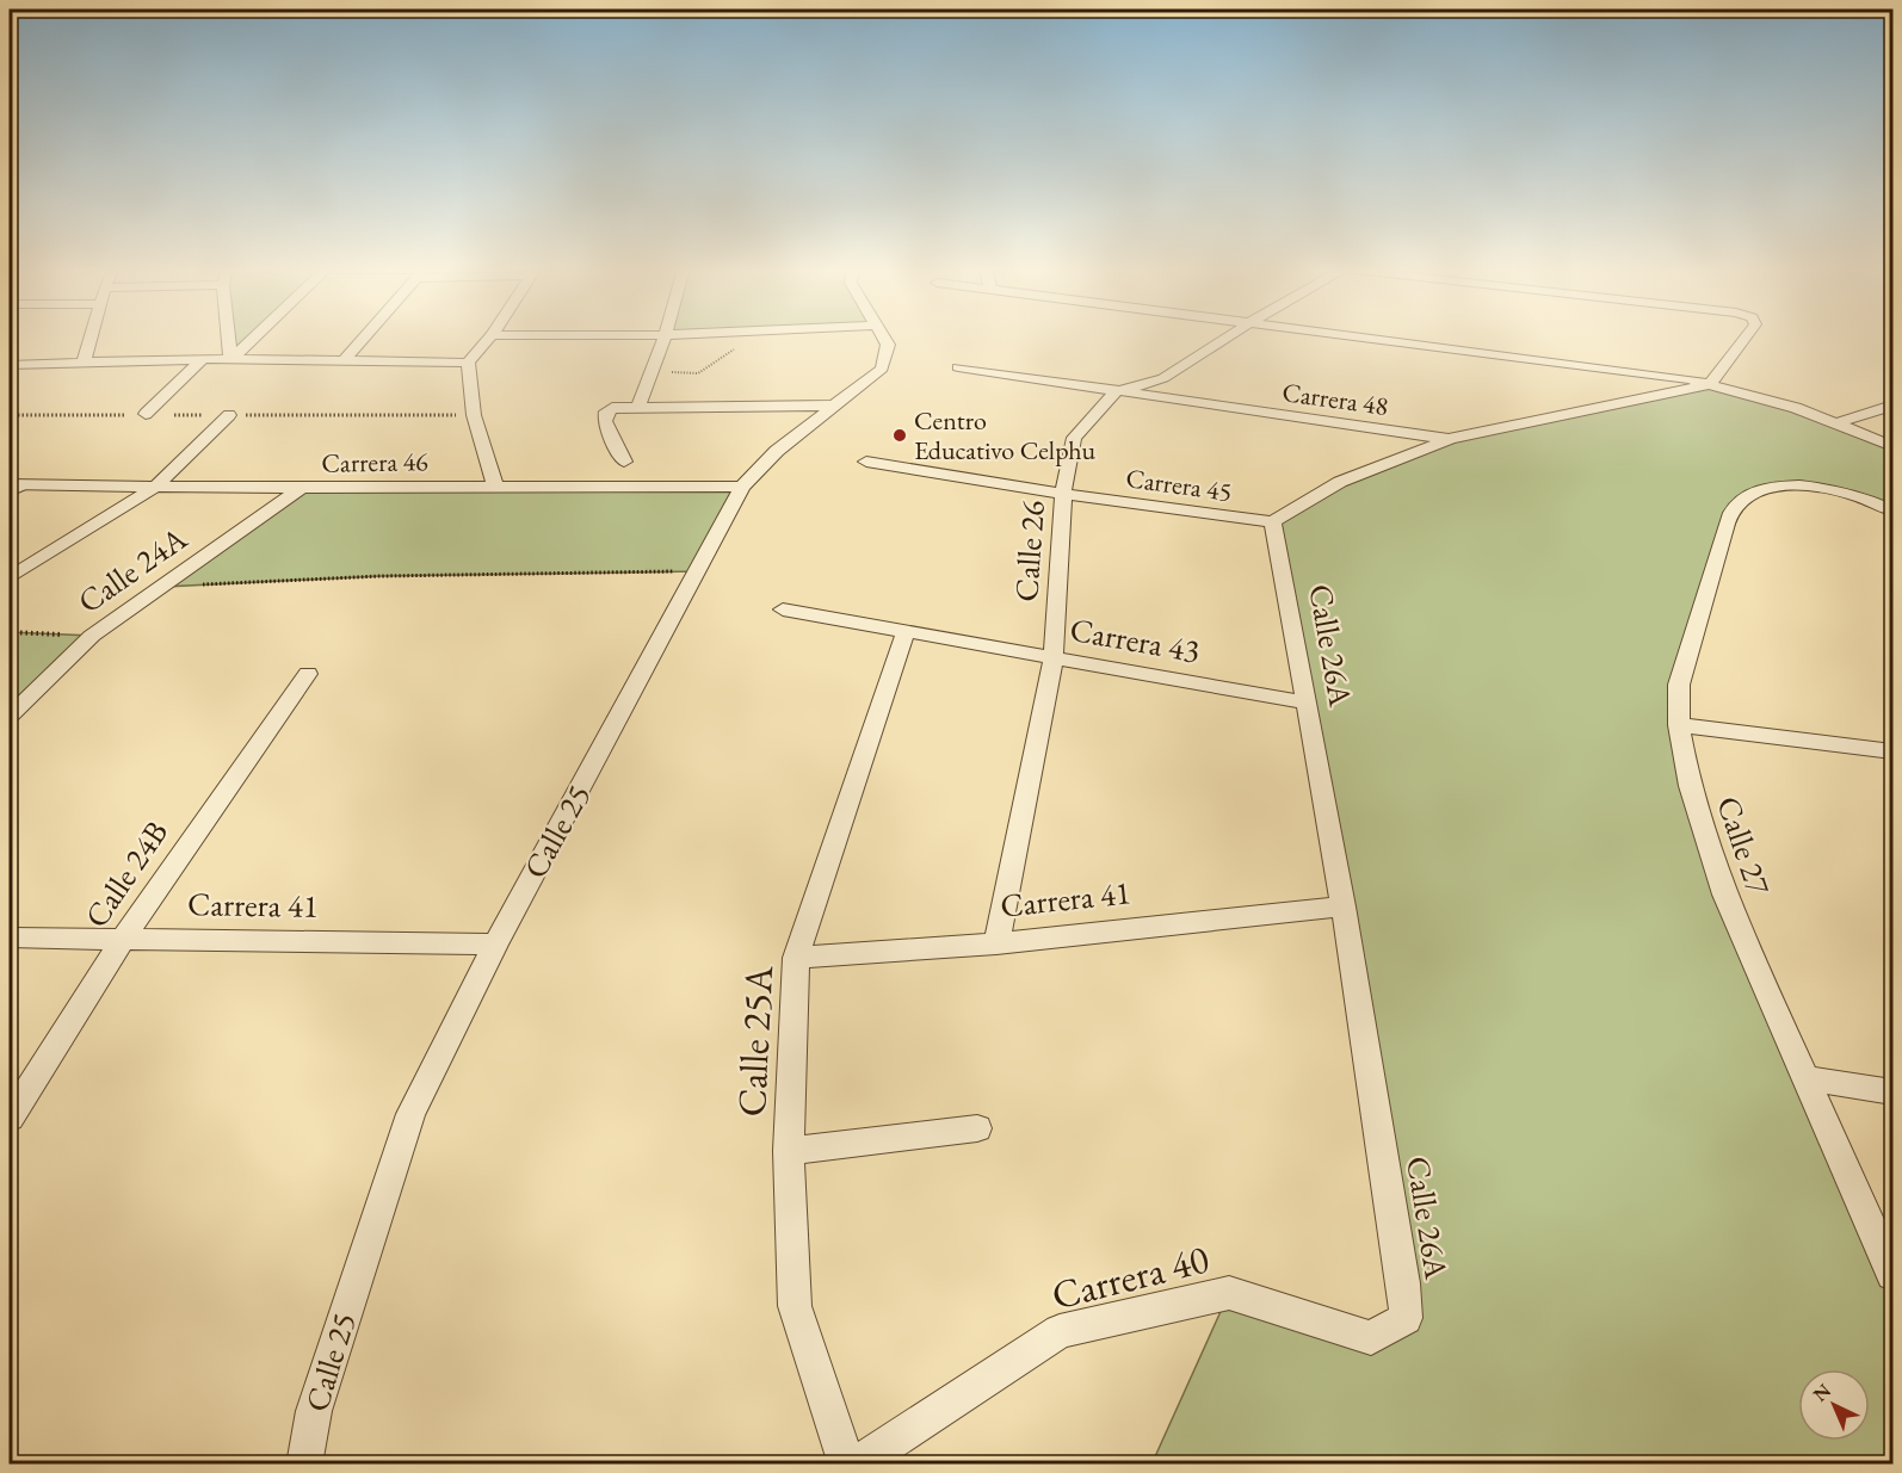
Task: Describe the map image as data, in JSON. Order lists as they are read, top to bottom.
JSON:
{
  "streets": {
    "street": [
      "Carrera 48",
      "Carrera 46",
      "Carrera 45",
      "Calle 26",
      "Calle 24A",
      "Carrera 43",
      "Calle 26A",
      "Calle 25",
      "Calle 27",
      "Calle 24B",
      "Carrera 41",
      "Calle 25A",
      "Carrera 40"
    ]
  },
  "crossings": [
    ["Carrera 48", "Calle 26"],
    ["Carrera 46", "Calle 24A"],
    ["Carrera 46", "Calle 25"],
    ["Carrera 45", "Calle 26"],
    ["Carrera 45", "Calle 26A"],
    ["Calle 26", "Carrera 43"],
    ["Calle 26", "Carrera 41"],
    ["Carrera 43", "Calle 26A"],
    ["Carrera 43", "Calle 25A"],
    ["Calle 26A", "Carrera 41"],
    ["Calle 26A", "Carrera 40"],
    ["Calle 25", "Carrera 41"],
    ["Calle 24B", "Carrera 41"],
    ["Carrera 41", "Calle 25A"]
  ],
  "places": ["Centro Educativo Celphu"],
  "north": "top left"
}
